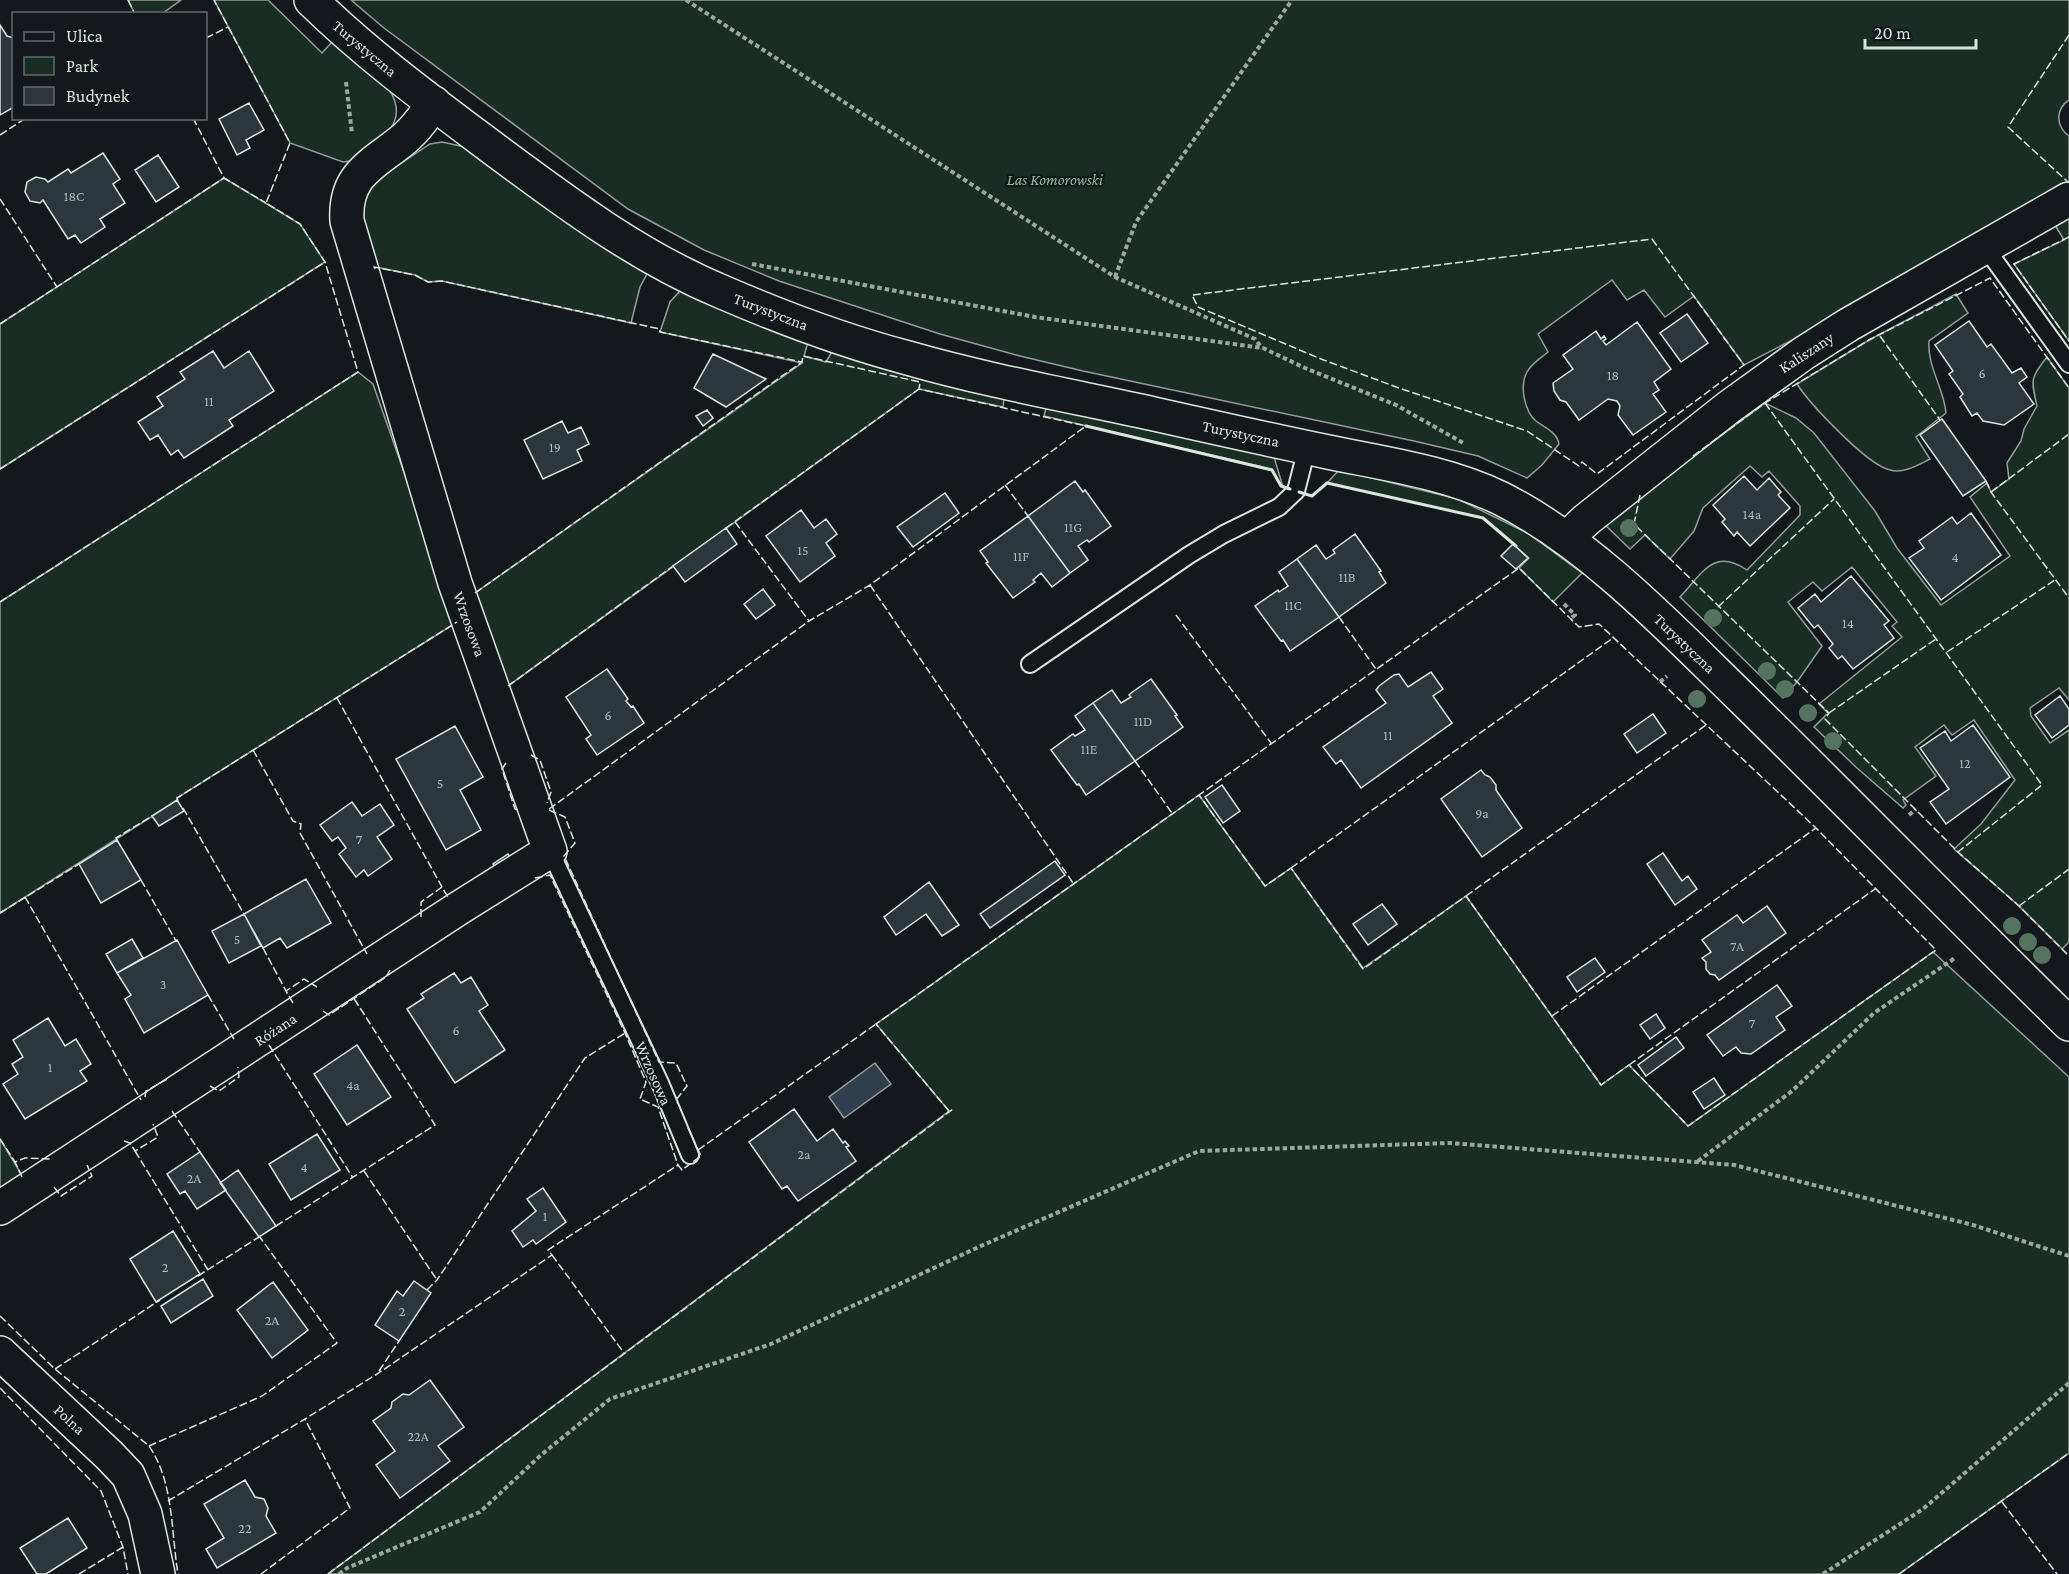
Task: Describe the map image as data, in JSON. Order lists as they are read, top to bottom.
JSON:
{
  "streets": {
    "street": [
      "Turystyczna",
      "Kaliszany",
      "Wrzosowa",
      "Różana",
      "Polna"
    ]
  },
  "crossings": [
    ["Turystyczna", "Kaliszany"],
    ["Turystyczna", "Wrzosowa"],
    ["Wrzosowa", "Różana"]
  ],
  "parks": ["Las Komorowski"],
  "house_numbers": [
    "18C",
    "6",
    "18",
    "11",
    "19",
    "14a",
    "11G",
    "15",
    "11F",
    "4",
    "11B",
    "11C",
    "14",
    "6",
    "11D",
    "11",
    "11E",
    "12",
    "5",
    "9a",
    "7",
    "5",
    "7A",
    "3",
    "7",
    "6",
    "1",
    "4a",
    "2a",
    "4",
    "2A",
    "1",
    "2",
    "2",
    "2A",
    "22A",
    "22"
  ],
  "legend": ["Ulica", "Park", "Budynek"],
  "scale_bar": "20 m"
}
